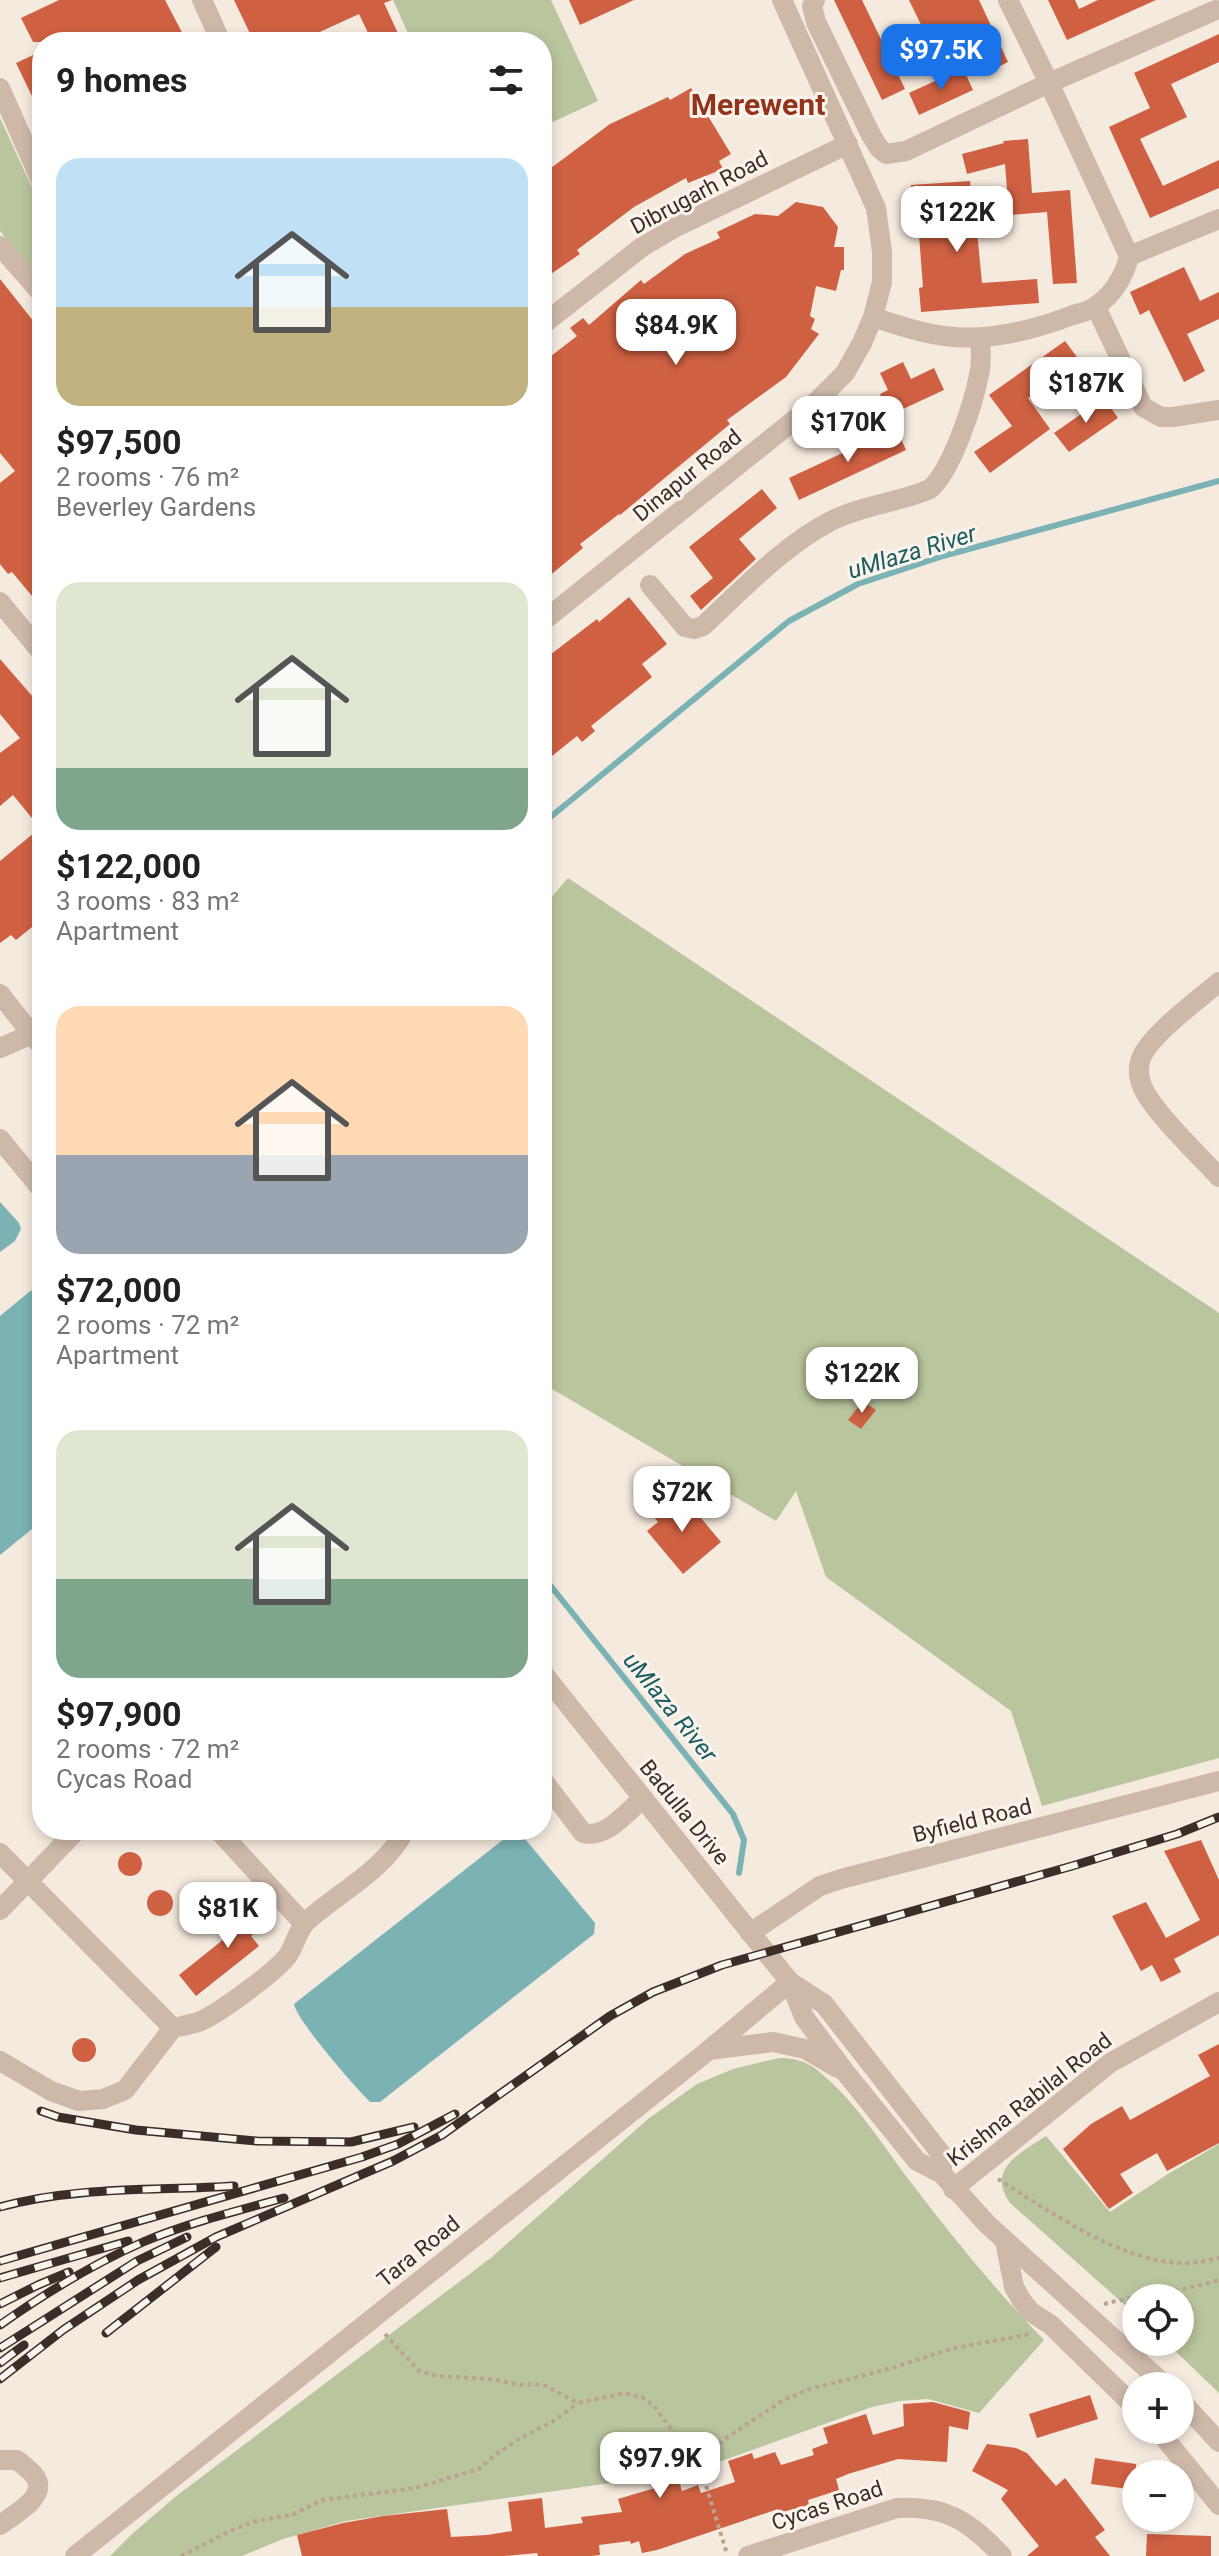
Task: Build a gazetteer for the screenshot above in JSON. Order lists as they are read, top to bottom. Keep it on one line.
{"streets":{"street":["Dibrugarh Road","Dinapur Road","Badulla Drive","Byfield Road","Krishna Rabilal Road","Tara Road","Cycas Road"]},"crossings":[["Dibrugarh Road","Dinapur Road"],["Badulla Drive","Byfield Road"],["Badulla Drive","Tara Road"]],"districts":["Merewent"],"water":["uMlaza River"],"page":{"price":["$97.5K","$122K","$84.9K","$187K","$170K","$122K","$72K","$81K","$97.9K"],"heading":"9 homes","list":[{"name":"$97,500","note":"2 rooms · 76 m² · Beverley Gardens"},{"name":"$122,000","note":"3 rooms · 83 m² · Apartment"},{"name":"$72,000","note":"2 rooms · 72 m² · Apartment"},{"name":"$97,900","note":"2 rooms · 72 m² · Cycas Road"}],"map_buttons":["+","−"]}}
